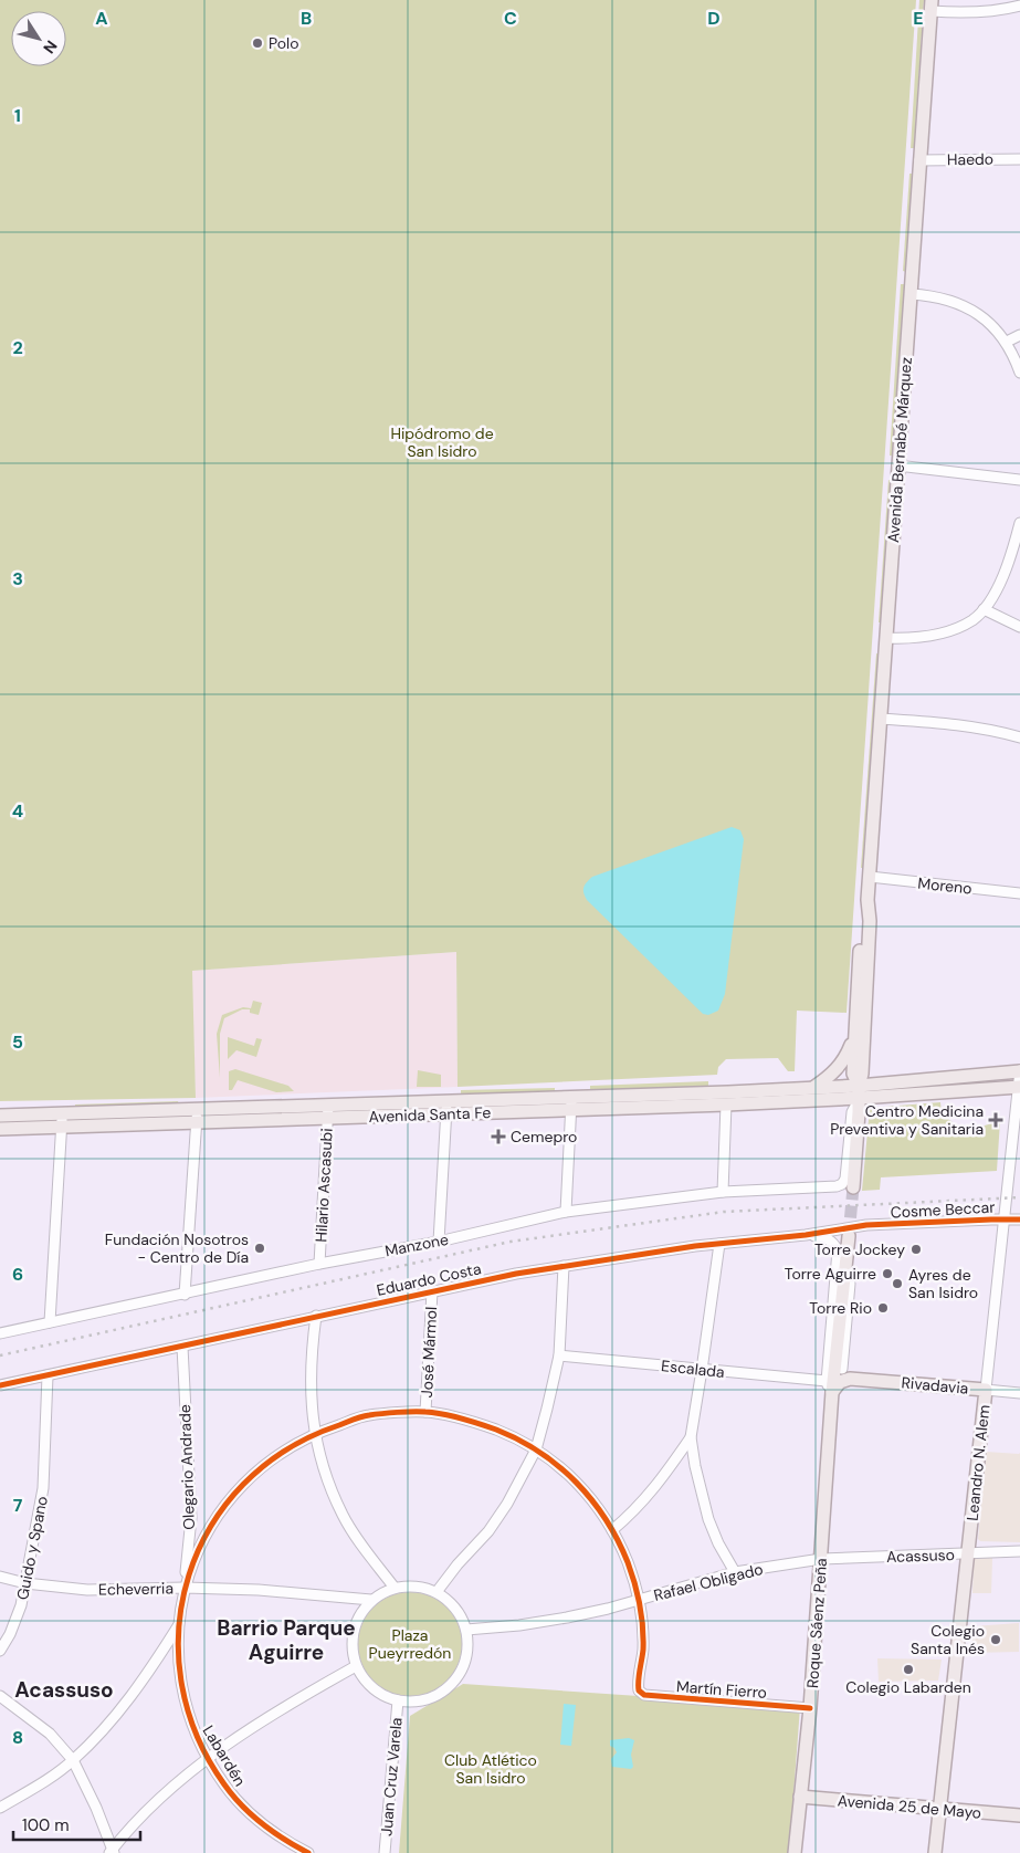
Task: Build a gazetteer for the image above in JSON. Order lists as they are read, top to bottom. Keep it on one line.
{"streets":{"main road":["Avenida Bernabé Márquez","Avenida Santa Fe","Rivadavia","Leandro N. Alem","Roque Sáenz Peña","Avenida 25 de Mayo"],"street":["Haedo","Moreno","Hilario Ascasubi","Cosme Beccar","Manzone","Eduardo Costa","José Mármol","Escalada","Olegario Andrade","Guido y Spano","Acassuso","Rafael Obligado","Echeverria","Martín Fierro","Labardén","Juan Cruz Varela"]},"crossings":[["Haedo","Avenida Bernabé Márquez"],["Avenida Bernabé Márquez","Moreno"],["Avenida Bernabé Márquez","Avenida Santa Fe"],["Avenida Bernabé Márquez","Manzone"],["Avenida Santa Fe","Hilario Ascasubi"],["Avenida Santa Fe","Manzone"],["Hilario Ascasubi","Manzone"],["Cosme Beccar","Eduardo Costa"],["Cosme Beccar","Leandro N. Alem"],["Eduardo Costa","José Mármol"],["Eduardo Costa","Olegario Andrade"],["Eduardo Costa","Guido y Spano"],["Eduardo Costa","Roque Sáenz Peña"],["José Mármol","Labardén"],["Escalada","Roque Sáenz Peña"],["Rivadavia","Leandro N. Alem"],["Leandro N. Alem","Acassuso"],["Leandro N. Alem","Avenida 25 de Mayo"],["Olegario Andrade","Echeverria"],["Olegario Andrade","Labardén"],["Guido y Spano","Echeverria"],["Acassuso","Rafael Obligado"],["Acassuso","Roque Sáenz Peña"],["Rafael Obligado","Echeverria"],["Rafael Obligado","Roque Sáenz Peña"],["Rafael Obligado","Labardén"],["Rafael Obligado","Juan Cruz Varela"],["Echeverria","Labardén"],["Echeverria","Juan Cruz Varela"],["Roque Sáenz Peña","Martín Fierro"],["Roque Sáenz Peña","Avenida 25 de Mayo"],["Martín Fierro","Labardén"]],"districts":["Barrio Parque Aguirre","Acassuso"],"parks":["Hipódromo de San Isidro","Plaza Pueyrredón","Club Atlético San Isidro"],"places":{"other":["Polo","Fundación Nosotros - Centro de Día","Torre Jockey","Torre Aguirre","Ayres de San Isidro","Torre Rio","Colegio Santa Inés","Colegio Labarden"],"health":["Centro Medicina Preventiva y Sanitaria","Cemepro"]},"scale_bar":"100 m","north":"bottom right","grid":{"columns":["A","B","C","D","E"],"rows":["1","2","3","4","5","6","7","8"]}}
